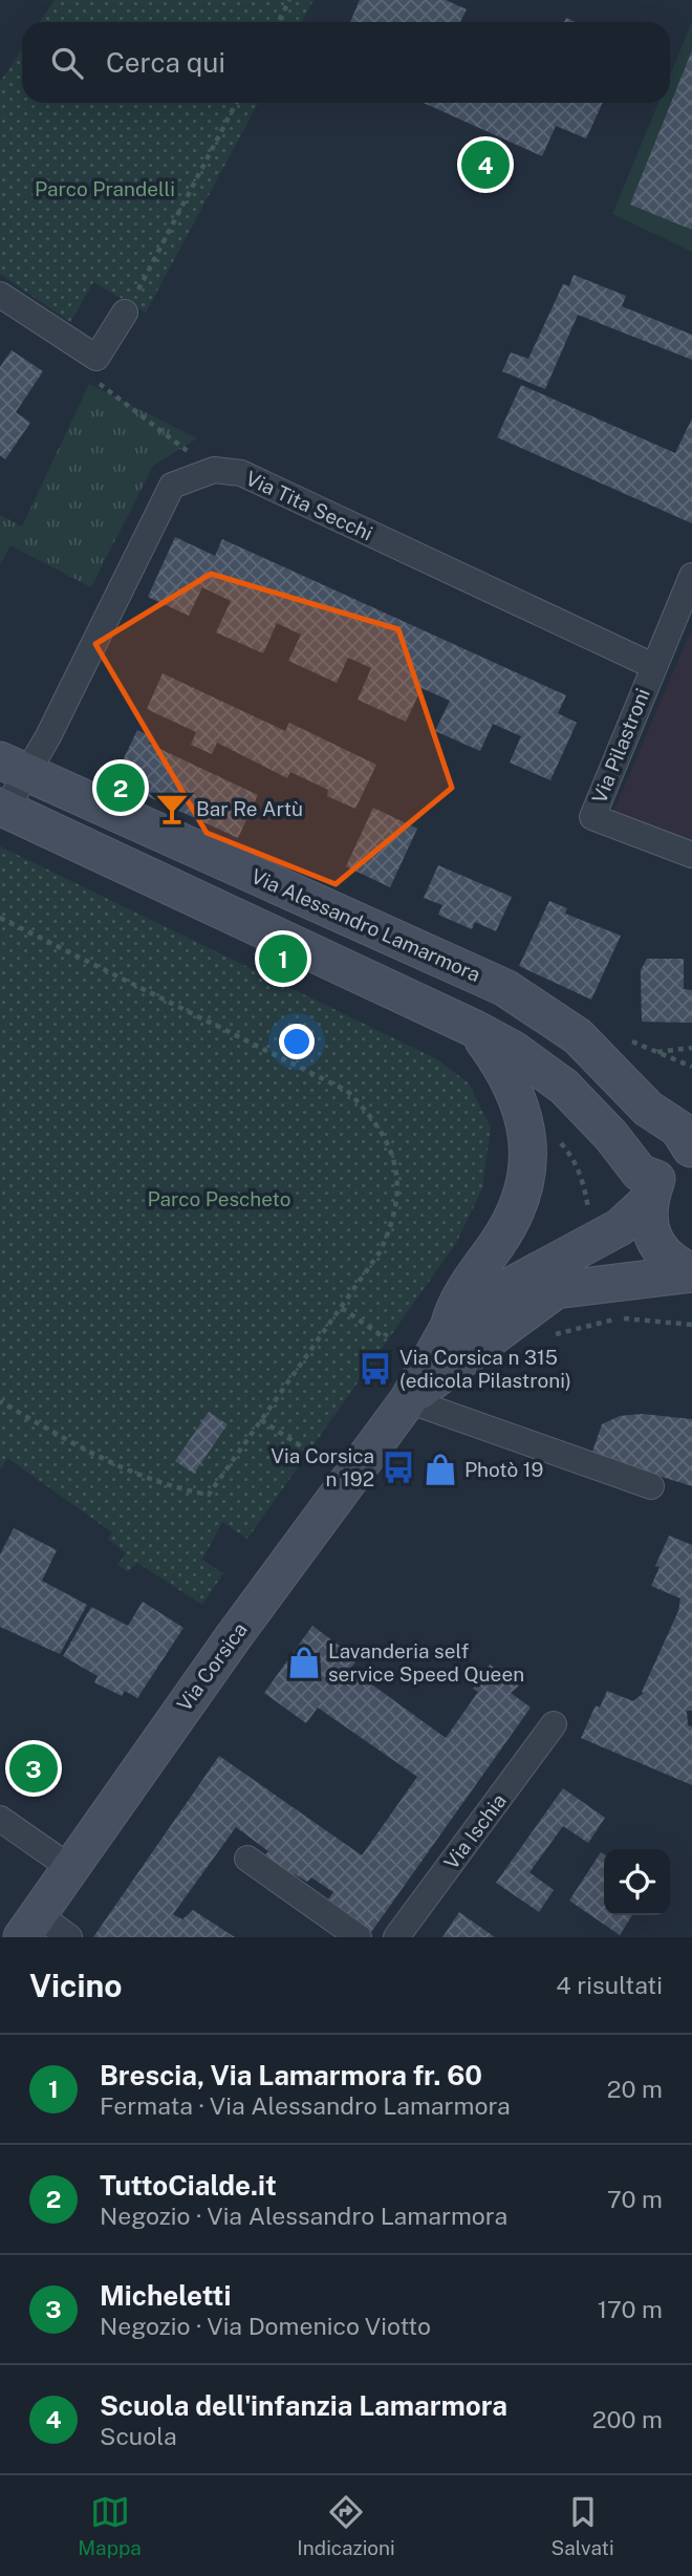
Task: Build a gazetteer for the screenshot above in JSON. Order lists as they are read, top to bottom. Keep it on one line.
{"streets":{"main road":["Via Alessandro Lamarmora","Via Corsica"],"street":["Via Tita Secchi","Via Pilastroni","Via Ischia"]},"crossings":[["Via Tita Secchi","Via Pilastroni"],["Via Alessandro Lamarmora","Via Corsica"]],"parks":["Parco Prandelli","Parco Pescheto"],"places":{"bar":["Bar Re Artù"],"bus stop":["Via Corsica n 315 (edicola Pilastroni)","Via Corsica n 192"],"shop":["Photò 19","Lavanderia self service Speed Queen"]},"page":{"search":"Cerca qui","pins":["4","2","1","3"],"heading":["Vicino","4 risultati"],"list":[{"mark":"1","name":"Brescia, Via Lamarmora fr. 60","note":"Fermata · Via Alessandro Lamarmora","value":"20 m"},{"mark":"2","name":"TuttoCialde.it","note":"Negozio · Via Alessandro Lamarmora","value":"70 m"},{"mark":"3","name":"Micheletti","note":"Negozio · Via Domenico Viotto","value":"170 m"},{"mark":"4","name":"Scuola dell'infanzia Lamarmora","note":"Scuola","value":"200 m"}],"nav":["Mappa","Indicazioni","Salvati"]}}
